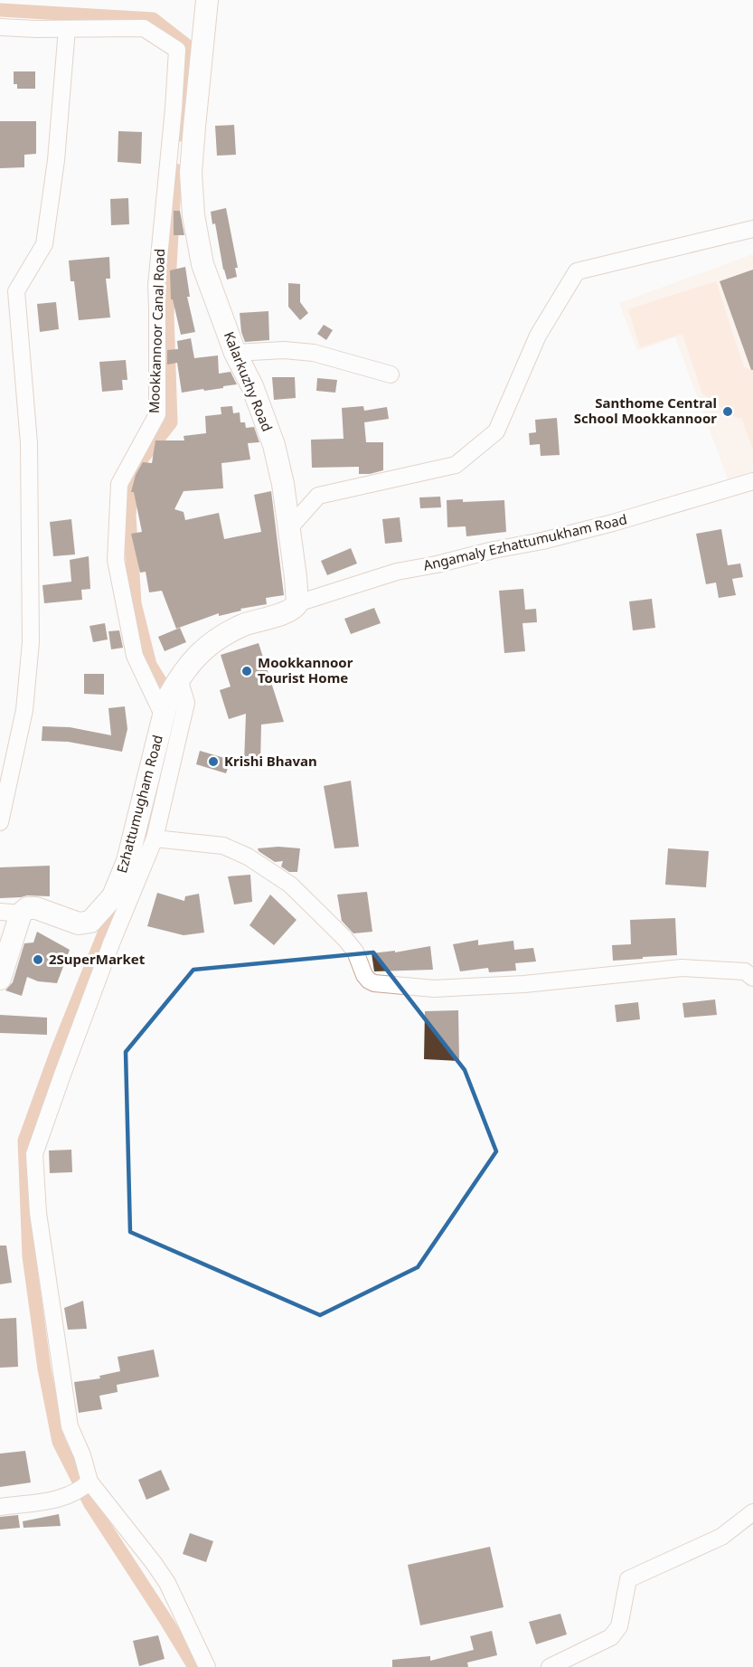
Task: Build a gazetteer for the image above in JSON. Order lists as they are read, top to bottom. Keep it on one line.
{"streets":{"main road":["Kalarkuzhy Road","Ezhattumugham Road"],"street":["Mookkannoor Canal Road","Angamaly Ezhattumukham Road"]},"crossings":[["Mookkannoor Canal Road","Ezhattumugham Road"],["Kalarkuzhy Road","Angamaly Ezhattumukham Road"]],"places":["Santhome Central School Mookkannoor","Mookkannoor Tourist Home","Krishi Bhavan","2SuperMarket"]}
